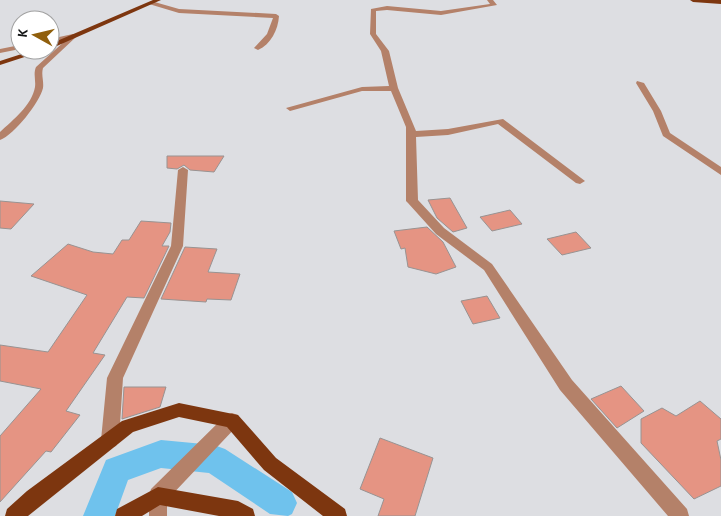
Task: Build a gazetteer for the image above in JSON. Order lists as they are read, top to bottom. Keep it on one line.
{"north":"left"}
